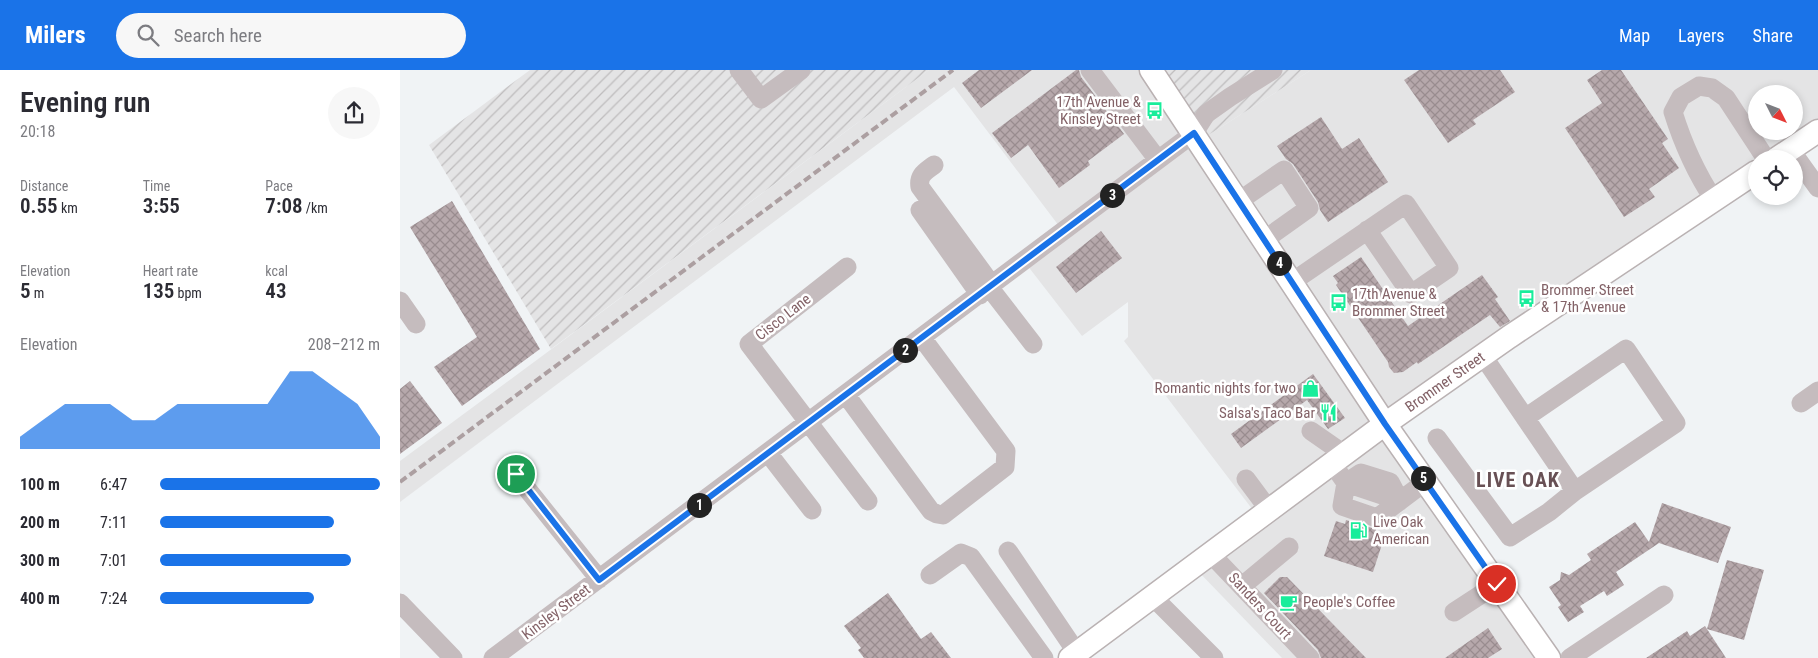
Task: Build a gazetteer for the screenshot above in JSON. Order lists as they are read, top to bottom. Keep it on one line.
{"streets":{"main road":["Brommer Street"],"street":["Cisco Lane","Sanders Court","Kinsley Street"]},"crossings":[["Cisco Lane","Kinsley Street"],["Brommer Street","Sanders Court"]],"districts":["LIVE OAK"],"places":{"bus stop":["17th Avenue & Kinsley Street","Brommer Street & 17th Avenue","17th Avenue & Brommer Street"],"shop":["Romantic nights for two"],"restaurant":["Salsa's Taco Bar"],"fuel station":["Live Oak American"],"cafe":["People's Coffee"]},"north":"bottom right","page":{"header":"Milers","search":"Search here","nav":["Map","Layers","Share"],"heading":["Evening run","20:18"],"stats":[["Distance","0.55 km"],["Time","3:55"],["Pace","7:08 /km"],["Elevation","5 m"],["Heart rate","135 bpm"],["kcal","43"]],"pins":["3","4","2","5","1"],"chart":["Elevation","208–212 m"],"list":[{"name":"100 m","note":"6:47"},{"name":"200 m","note":"7:11"},{"name":"300 m","note":"7:01"},{"name":"400 m","note":"7:24"}]}}
